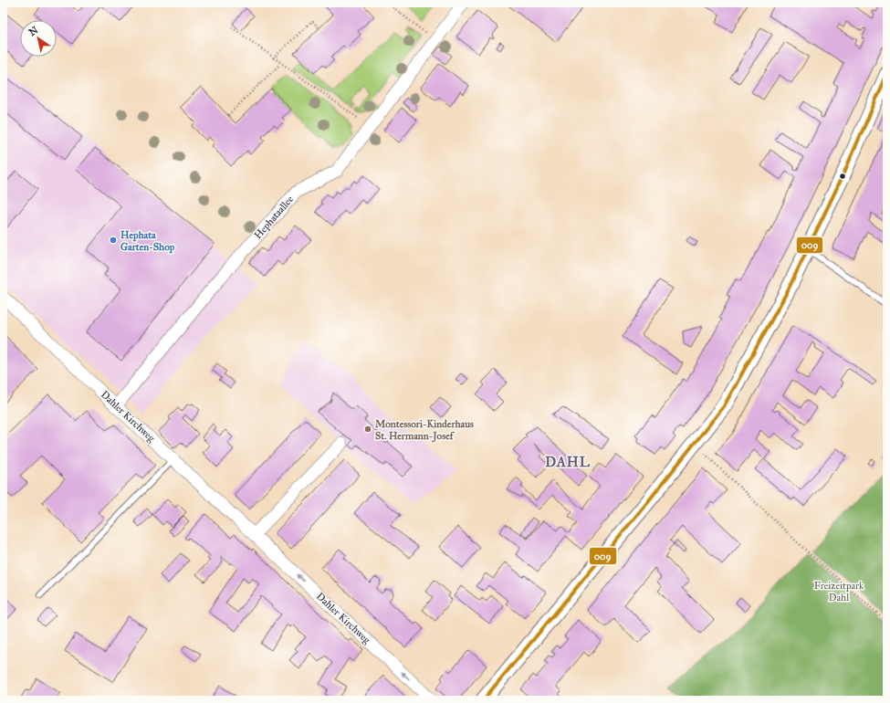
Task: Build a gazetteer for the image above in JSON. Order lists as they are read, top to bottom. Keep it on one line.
{"streets":{"street":["Hephataallee","Dahler Kirchweg"]},"crossings":[["Hephataallee","Dahler Kirchweg"]],"one_way":["Dahler Kirchweg"],"districts":["DAHL"],"parks":["Freizeitpark Dahl"],"places":["Hephata Garten-Shop","Montessori-Kinderhaus St. Hermann-Josef"],"lines":["transit line 009"],"north":"top left"}
